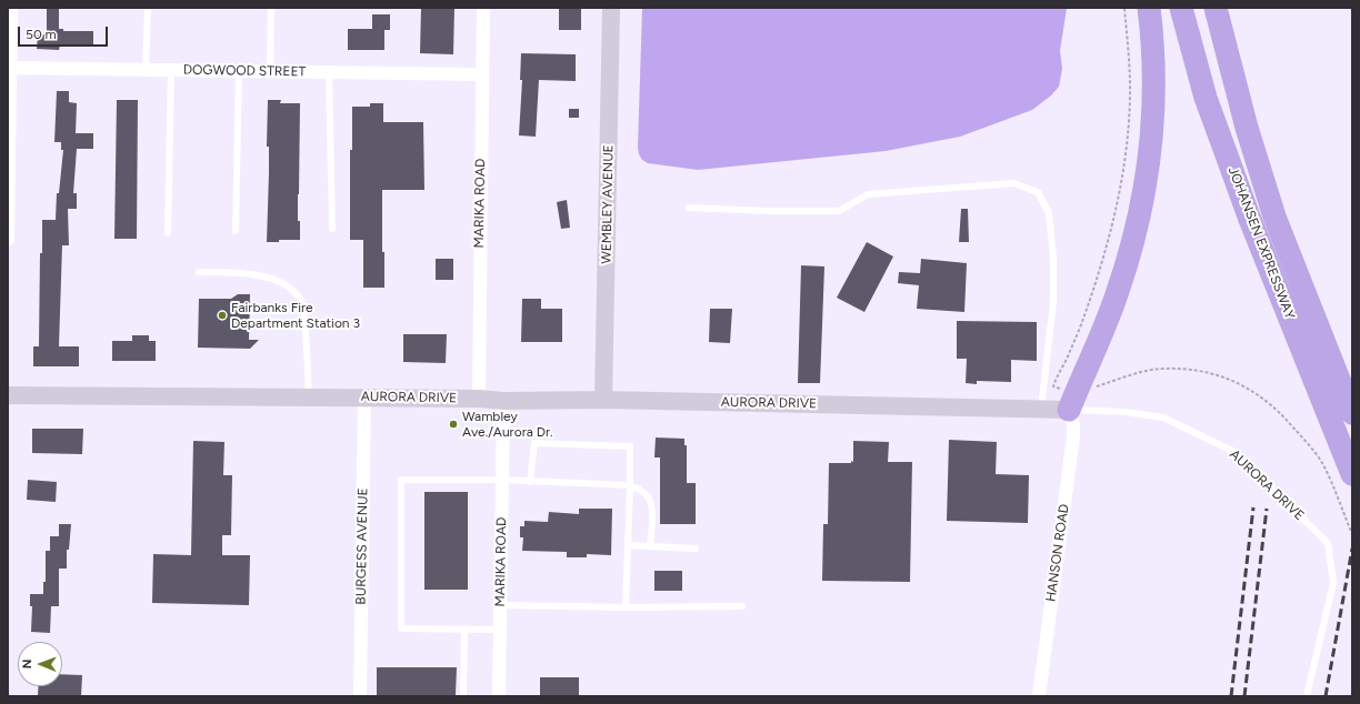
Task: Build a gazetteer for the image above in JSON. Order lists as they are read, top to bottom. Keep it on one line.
{"streets":{"highway":["JOHANSEN EXPRESSWAY"],"street":["DOGWOOD STREET","MARIKA ROAD","WEMBLEY AVENUE","AURORA DRIVE","BURGESS AVENUE","HANSON ROAD"]},"crossings":[["DOGWOOD STREET","MARIKA ROAD"],["MARIKA ROAD","AURORA DRIVE"],["WEMBLEY AVENUE","AURORA DRIVE"],["AURORA DRIVE","BURGESS AVENUE"],["AURORA DRIVE","HANSON ROAD"]],"places":["Fairbanks Fire Department Station 3","Wambley Ave./Aurora Dr."],"scale_bar":"50 m","north":"left"}
